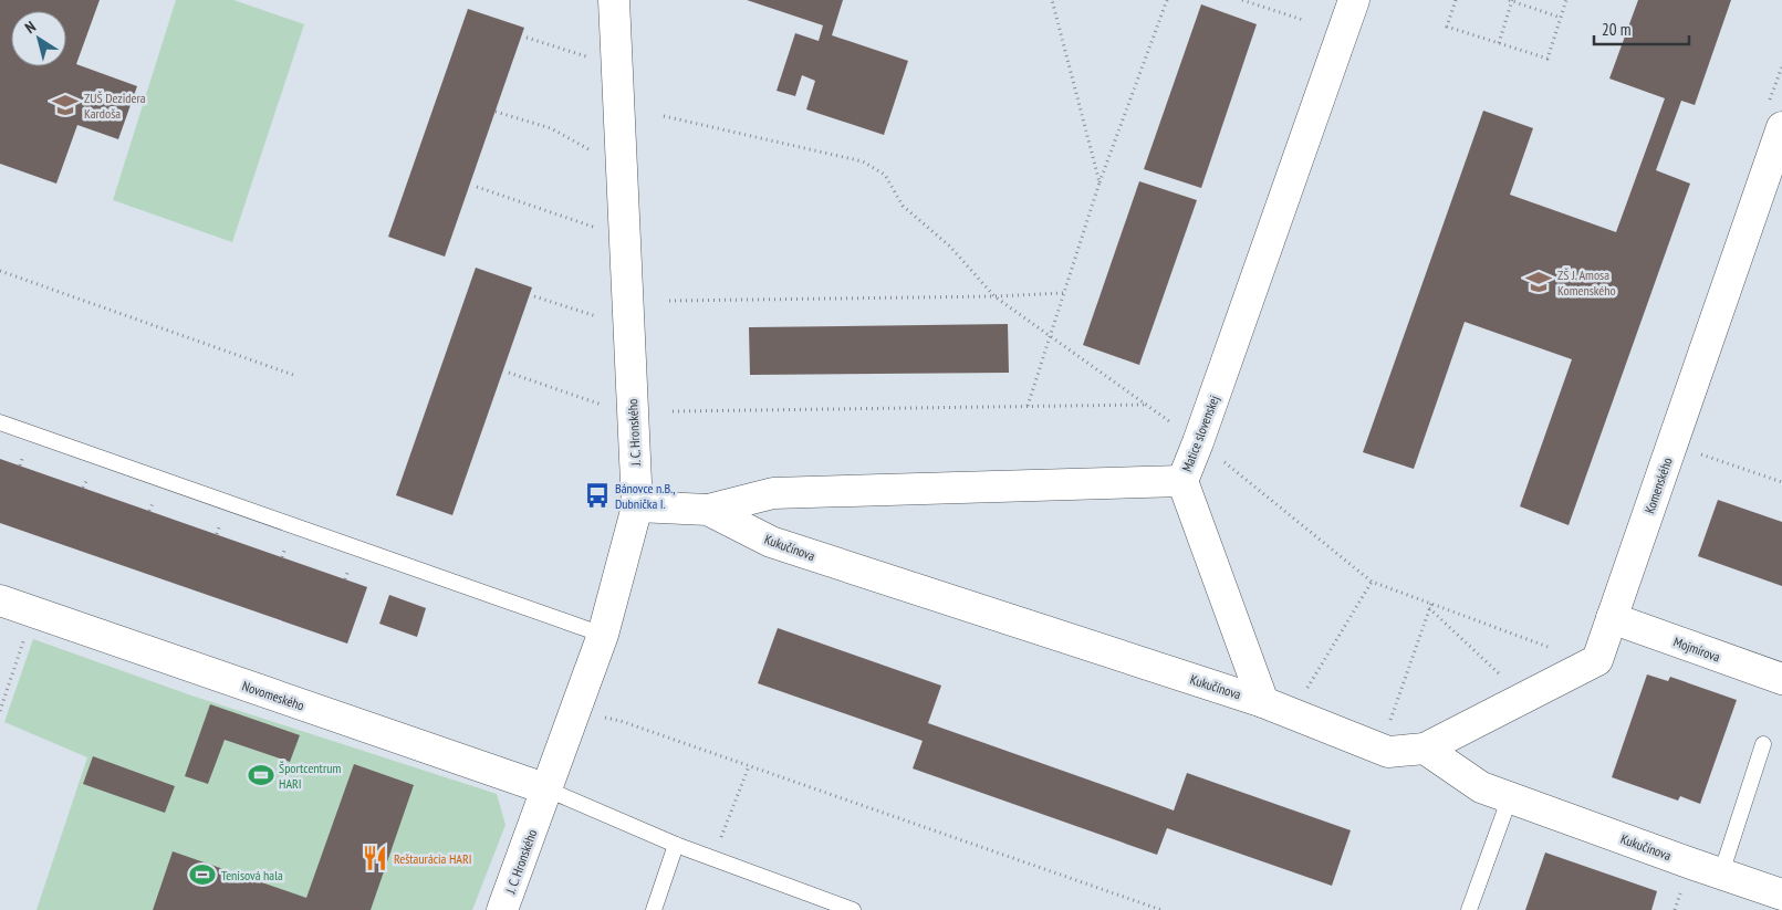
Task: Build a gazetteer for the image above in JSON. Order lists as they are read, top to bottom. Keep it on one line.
{"streets":{"street":["J. C. Hronského","Matice slovenskej","Komenského","Kukučínova","Mojmírova","Novomeského"]},"crossings":[["J. C. Hronského","Kukučínova"],["J. C. Hronského","Novomeského"],["Matice slovenskej","Kukučínova"],["Komenského","Kukučínova"],["Komenského","Mojmírova"]],"places":{"school or university":["ZUŠ Dezidera Kardoša","ZŠ J. Amosa Komenského"],"bus stop":["Bánovce n.B., Dubnička I."],"sports":["Športcentrum HARI","Tenisová hala"],"restaurant":["Reštaurácia HARI"]},"scale_bar":"20 m","north":"top left"}
